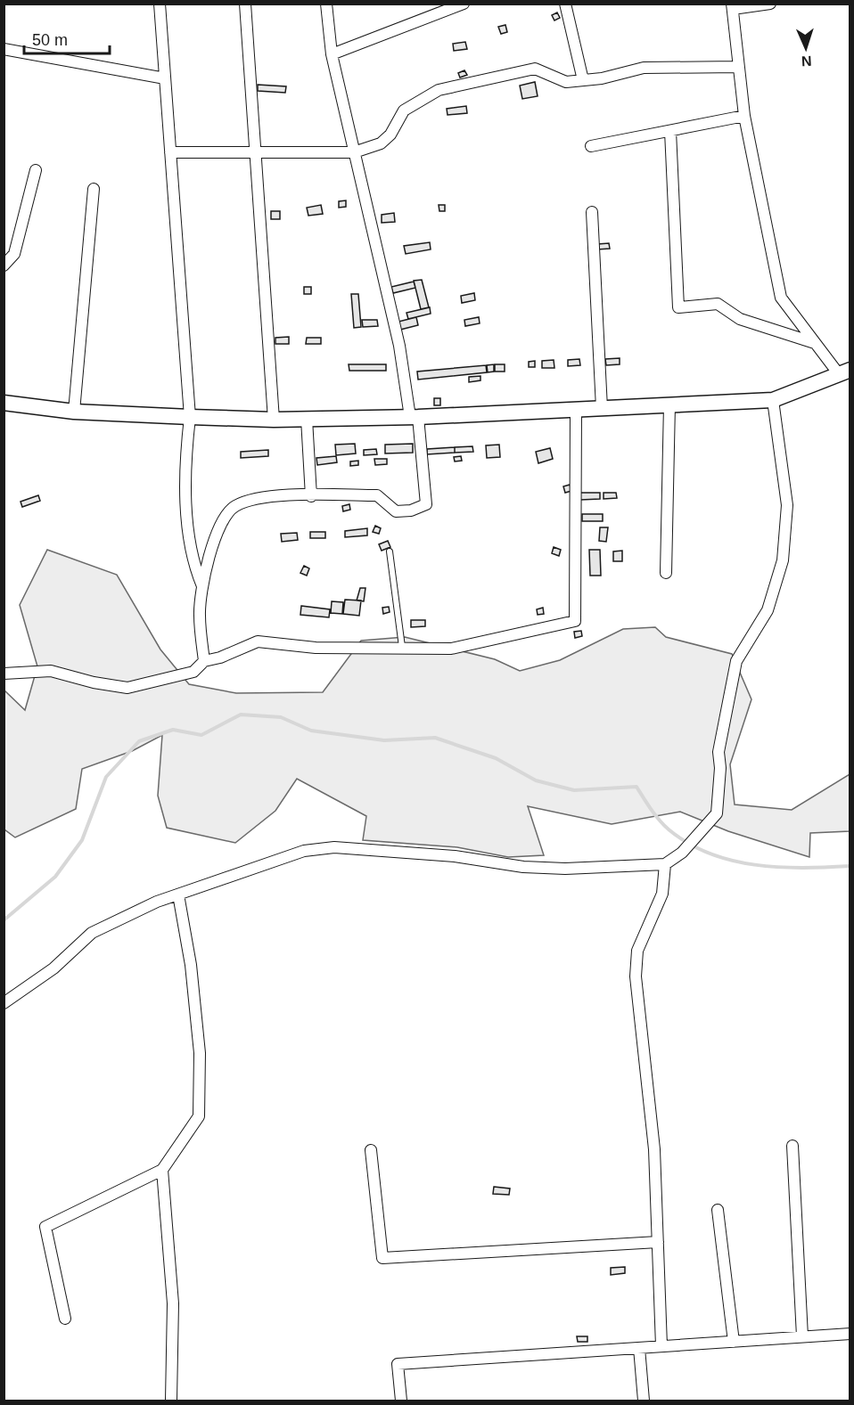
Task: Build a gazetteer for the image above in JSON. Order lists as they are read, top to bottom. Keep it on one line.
{"scale_bar":"50 m","north":"bottom"}
